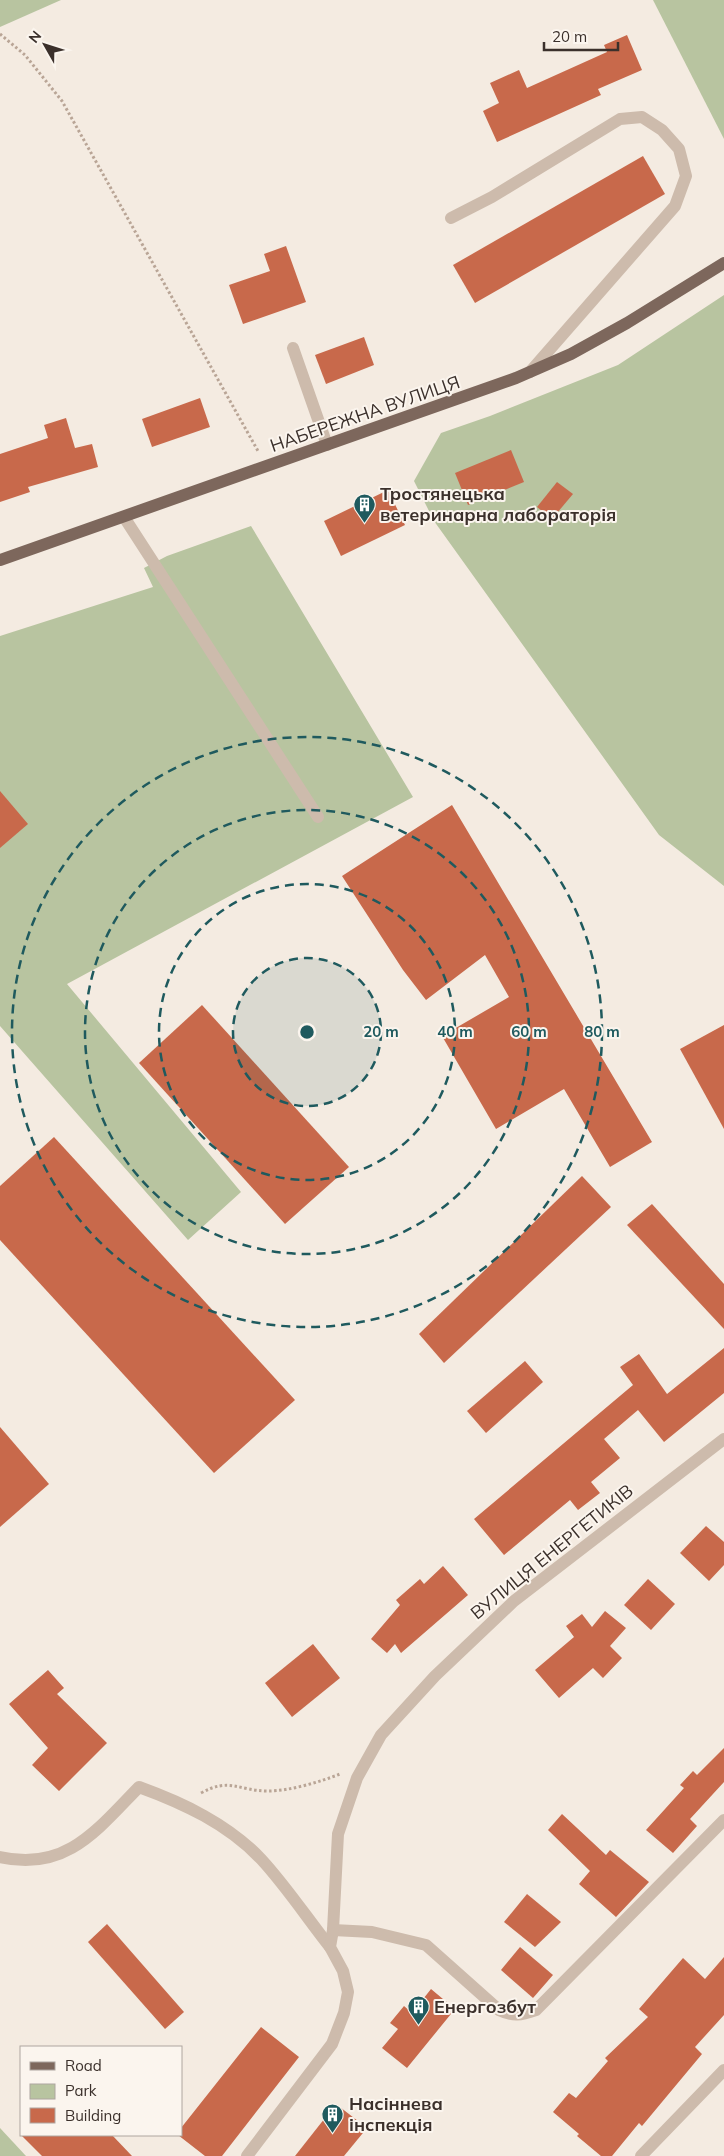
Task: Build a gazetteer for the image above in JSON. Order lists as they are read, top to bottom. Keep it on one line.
{"streets":{"main road":["НАБЕРЕЖНА ВУЛИЦЯ"],"street":["ВУЛИЦЯ ЕНЕРГЕТИКІВ"]},"places":{"building":["Тростянецька ветеринарна лабораторія","Енергозбут","Насіннева інспекція"]},"legend":["Road","Park","Building"],"scale_bar":"20 m","north":"top left","rings":["20 m","40 m","60 m","80 m"]}
